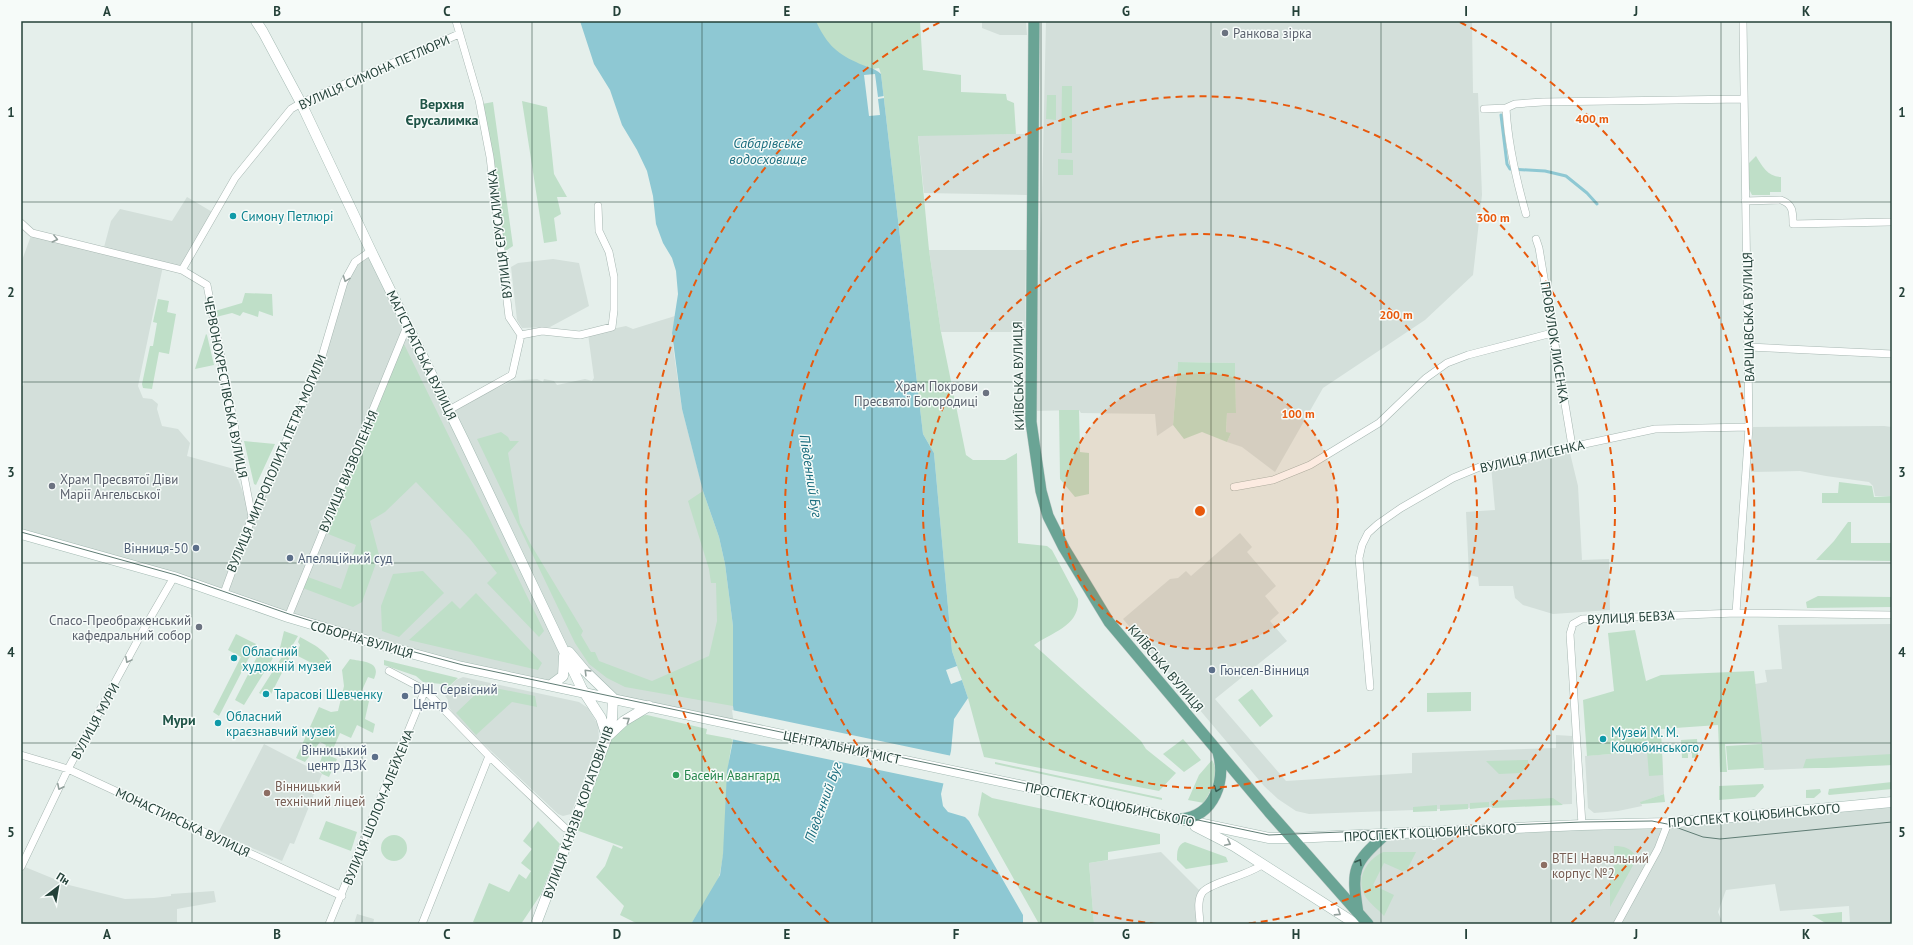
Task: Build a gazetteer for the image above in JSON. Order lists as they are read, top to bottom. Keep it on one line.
{"streets":{"main road":["КИЇВСЬКА ВУЛИЦЯ"],"street":["ВУЛИЦЯ СИМОНА ПЕТЛЮРИ","ВУЛИЦЯ ЄРУСАЛИМКА","ВАРШАВСЬКА ВУЛИЦЯ","ПРОВУЛОК ЛИСЕНКА","МАГІСТРАТСЬКА ВУЛИЦЯ","ЧЕРВОНОХРЕСТІВСЬКА ВУЛИЦЯ","ВУЛИЦЯ ЛИСЕНКА","ВУЛИЦЯ МИТРОПОЛИТА ПЕТРА МОГИЛИ","ВУЛИЦЯ ВИЗВОЛЕННЯ","ВУЛИЦЯ БЕВЗА","СОБОРНА ВУЛИЦЯ","ВУЛИЦЯ МУРИ","ЦЕНТРАЛЬНИЙ МІСТ","ПРОСПЕКТ КОЦЮБИНСЬКОГО","ВУЛИЦЯ ШОЛОМ-АЛЕЙХЕМА","ВУЛИЦЯ КНЯЗІВ КОРІАТОВИЧІВ","МОНАСТИРСЬКА ВУЛИЦЯ"]},"crossings":[["ВУЛИЦЯ СИМОНА ПЕТЛЮРИ","ВУЛИЦЯ ЄРУСАЛИМКА"],["ВУЛИЦЯ СИМОНА ПЕТЛЮРИ","МАГІСТРАТСЬКА ВУЛИЦЯ"],["ВУЛИЦЯ СИМОНА ПЕТЛЮРИ","ЧЕРВОНОХРЕСТІВСЬКА ВУЛИЦЯ"],["ВАРШАВСЬКА ВУЛИЦЯ","ВУЛИЦЯ ЛИСЕНКА"],["ВАРШАВСЬКА ВУЛИЦЯ","ВУЛИЦЯ БЕВЗА"],["ПРОВУЛОК ЛИСЕНКА","ВУЛИЦЯ ЛИСЕНКА"],["МАГІСТРАТСЬКА ВУЛИЦЯ","ВУЛИЦЯ МИТРОПОЛИТА ПЕТРА МОГИЛИ"],["МАГІСТРАТСЬКА ВУЛИЦЯ","ВУЛИЦЯ ВИЗВОЛЕННЯ"],["МАГІСТРАТСЬКА ВУЛИЦЯ","СОБОРНА ВУЛИЦЯ"],["МАГІСТРАТСЬКА ВУЛИЦЯ","ВУЛИЦЯ КНЯЗІВ КОРІАТОВИЧІВ"],["КИЇВСЬКА ВУЛИЦЯ","ПРОСПЕКТ КОЦЮБИНСЬКОГО"],["ЧЕРВОНОХРЕСТІВСЬКА ВУЛИЦЯ","ВУЛИЦЯ МИТРОПОЛИТА ПЕТРА МОГИЛИ"],["ВУЛИЦЯ МИТРОПОЛИТА ПЕТРА МОГИЛИ","СОБОРНА ВУЛИЦЯ"],["ВУЛИЦЯ ВИЗВОЛЕННЯ","СОБОРНА ВУЛИЦЯ"],["ВУЛИЦЯ БЕВЗА","ПРОСПЕКТ КОЦЮБИНСЬКОГО"],["СОБОРНА ВУЛИЦЯ","ВУЛИЦЯ МУРИ"],["СОБОРНА ВУЛИЦЯ","ЦЕНТРАЛЬНИЙ МІСТ"],["СОБОРНА ВУЛИЦЯ","ВУЛИЦЯ ШОЛОМ-АЛЕЙХЕМА"],["СОБОРНА ВУЛИЦЯ","ВУЛИЦЯ КНЯЗІВ КОРІАТОВИЧІВ"],["ВУЛИЦЯ МУРИ","МОНАСТИРСЬКА ВУЛИЦЯ"],["ЦЕНТРАЛЬНИЙ МІСТ","ПРОСПЕКТ КОЦЮБИНСЬКОГО"],["ВУЛИЦЯ ШОЛОМ-АЛЕЙХЕМА","МОНАСТИРСЬКА ВУЛИЦЯ"]],"one_way":["ЧЕРВОНОХРЕСТІВСЬКА ВУЛИЦЯ","ВУЛИЦЯ МИТРОПОЛИТА ПЕТРА МОГИЛИ","ВУЛИЦЯ МУРИ"],"districts":["Верхня Єрусалимка","Мури"],"water":["Сабарівське водосховище","Південний Буг"],"places":["Ранкова зірка","Симону Петлюрі","Храм Покрови Пресвятої Богородиці","Храм Пресвятої Діви Марії Ангельської","Вінниця-50","Апеляційний суд","Спасо-Преображенський кафедральний собор","Обласний художній музей","Гюнсел-Вінниця","Тарасові Шевченку","DHL Сервісний Центр","Обласний краєзнавчий музей","Музей М. М. Коцюбинського","Вінницький центр ДЗК","Басейн Авангард","Вінницький технічний ліцей","ВТЕІ Навчальний корпус №2"],"north":"top right","grid":{"columns":["A","B","C","D","E","F","G","H","I","J","K"],"rows":["1","2","3","4","5"]},"rings":["400 m","300 m","200 m","100 m"]}
